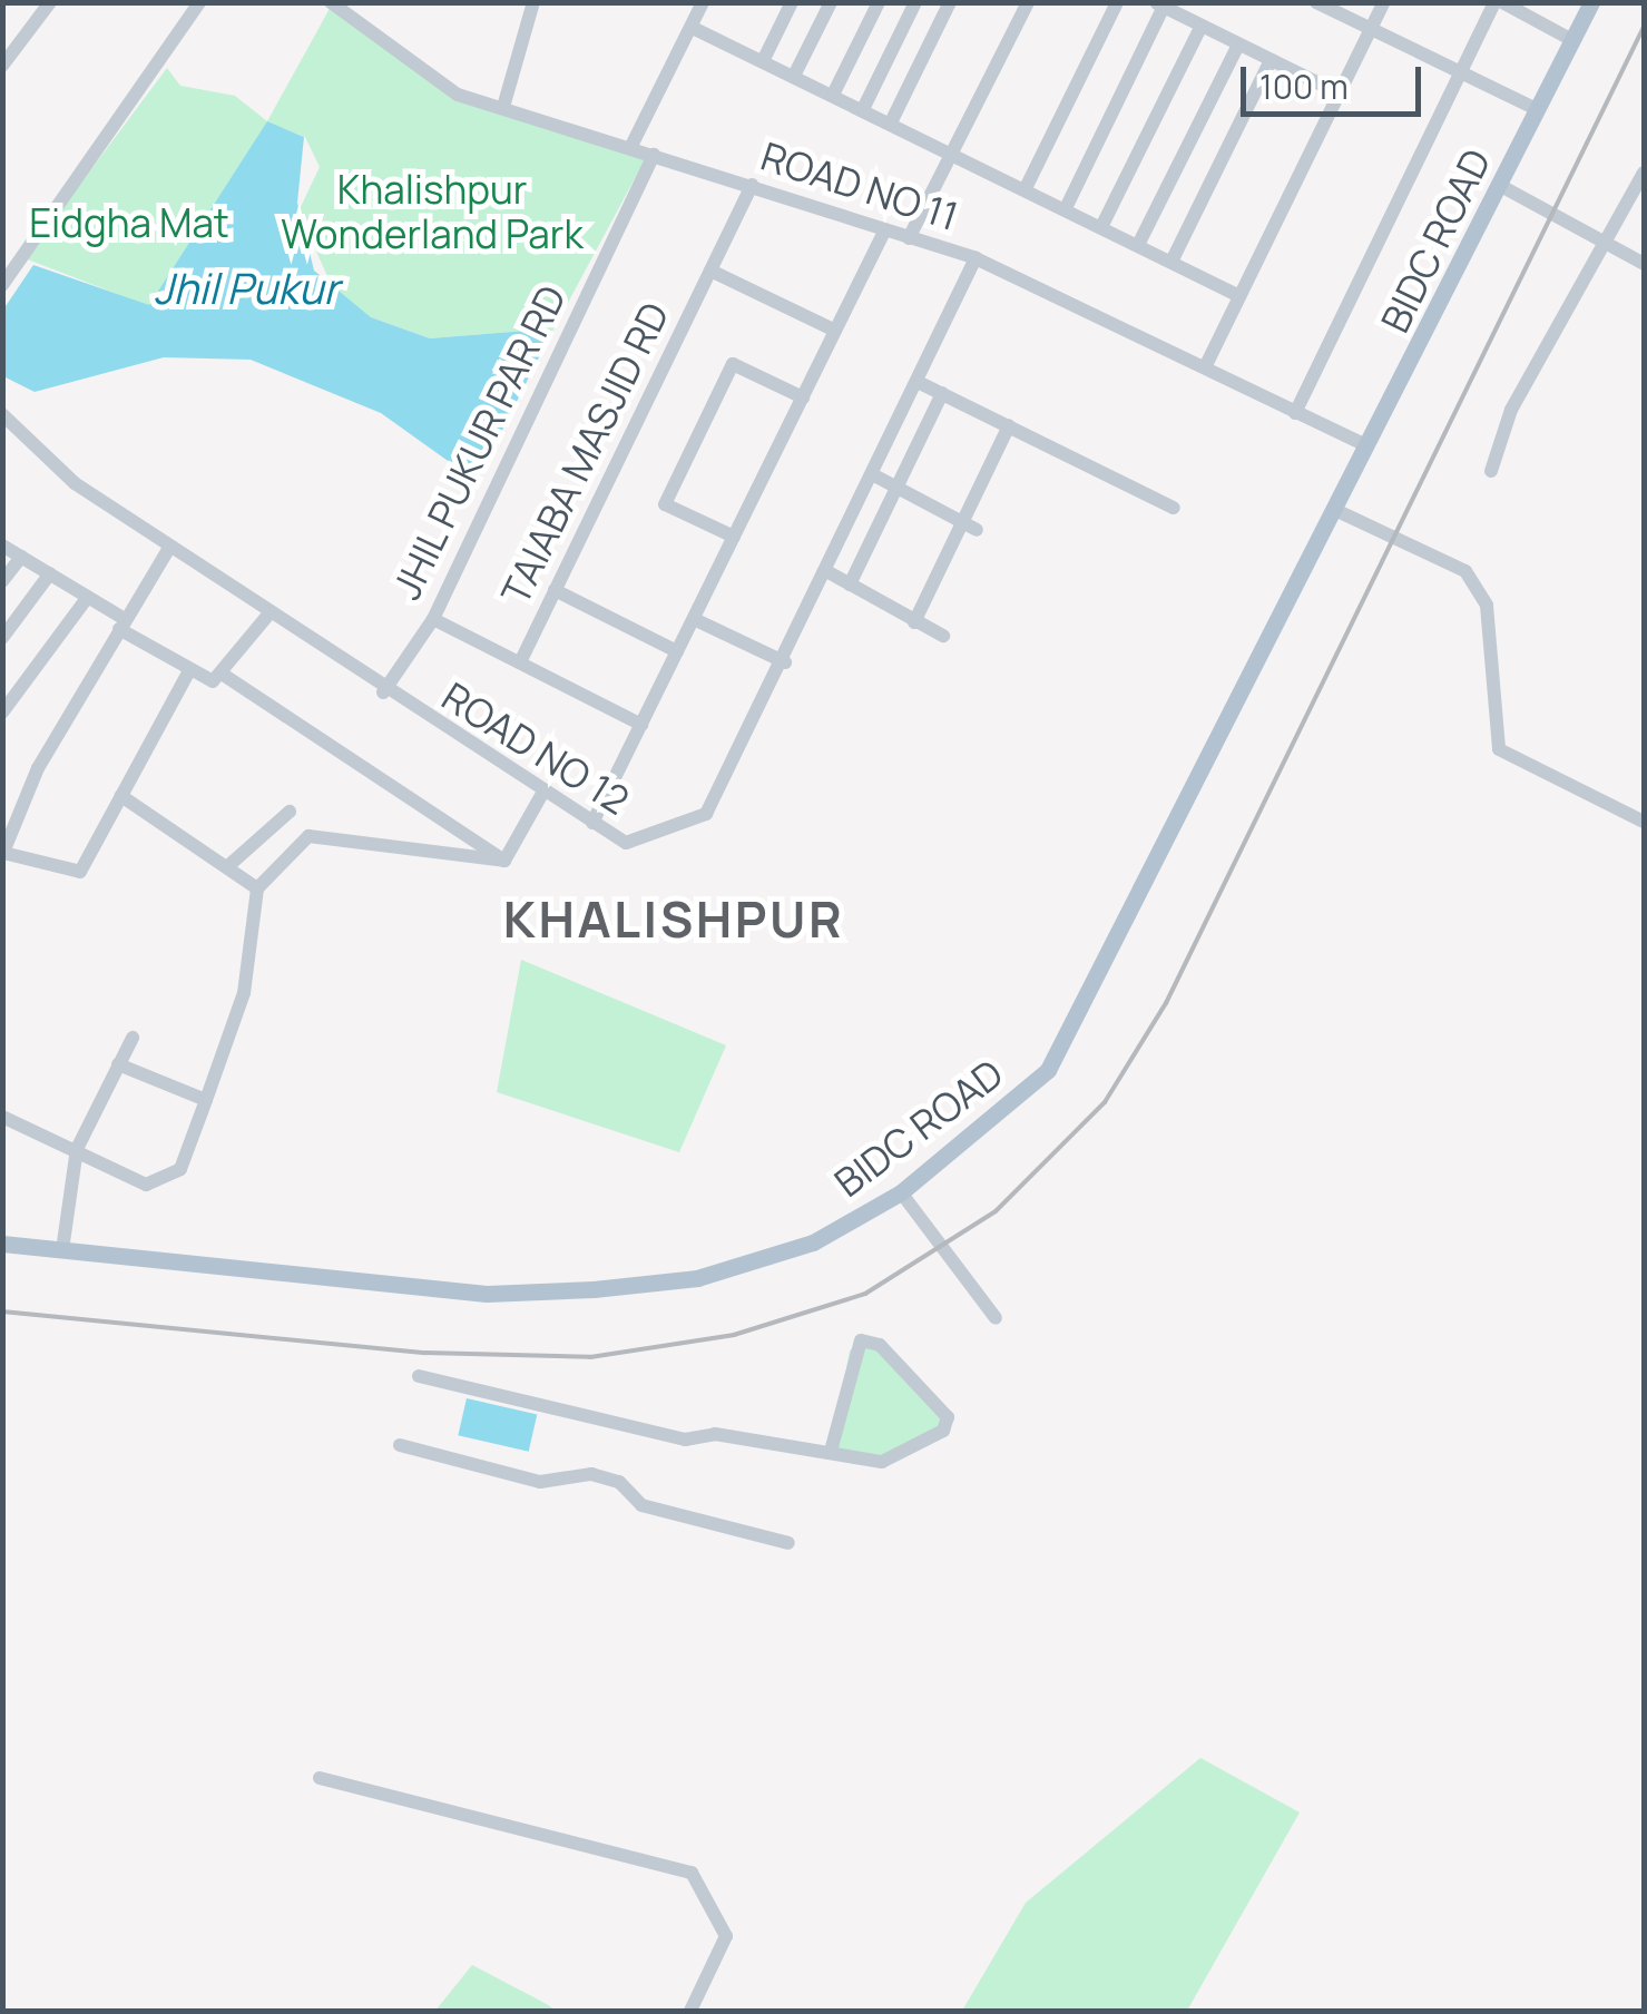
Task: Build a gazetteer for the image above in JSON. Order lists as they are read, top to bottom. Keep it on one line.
{"streets":{"main road":["BIDC ROAD"],"street":["ROAD NO 11","JHIL PUKUR PAR RD","TAIABA MASJID RD","ROAD NO 12"]},"crossings":[["ROAD NO 11","BIDC ROAD"],["ROAD NO 11","JHIL PUKUR PAR RD"],["ROAD NO 11","TAIABA MASJID RD"],["ROAD NO 11","ROAD NO 12"],["JHIL PUKUR PAR RD","TAIABA MASJID RD"],["JHIL PUKUR PAR RD","ROAD NO 12"]],"districts":["KHALISHPUR"],"water":["Jhil Pukur"],"parks":["Khalishpur Wonderland Park","Eidgha Mat"],"scale_bar":"100 m"}
